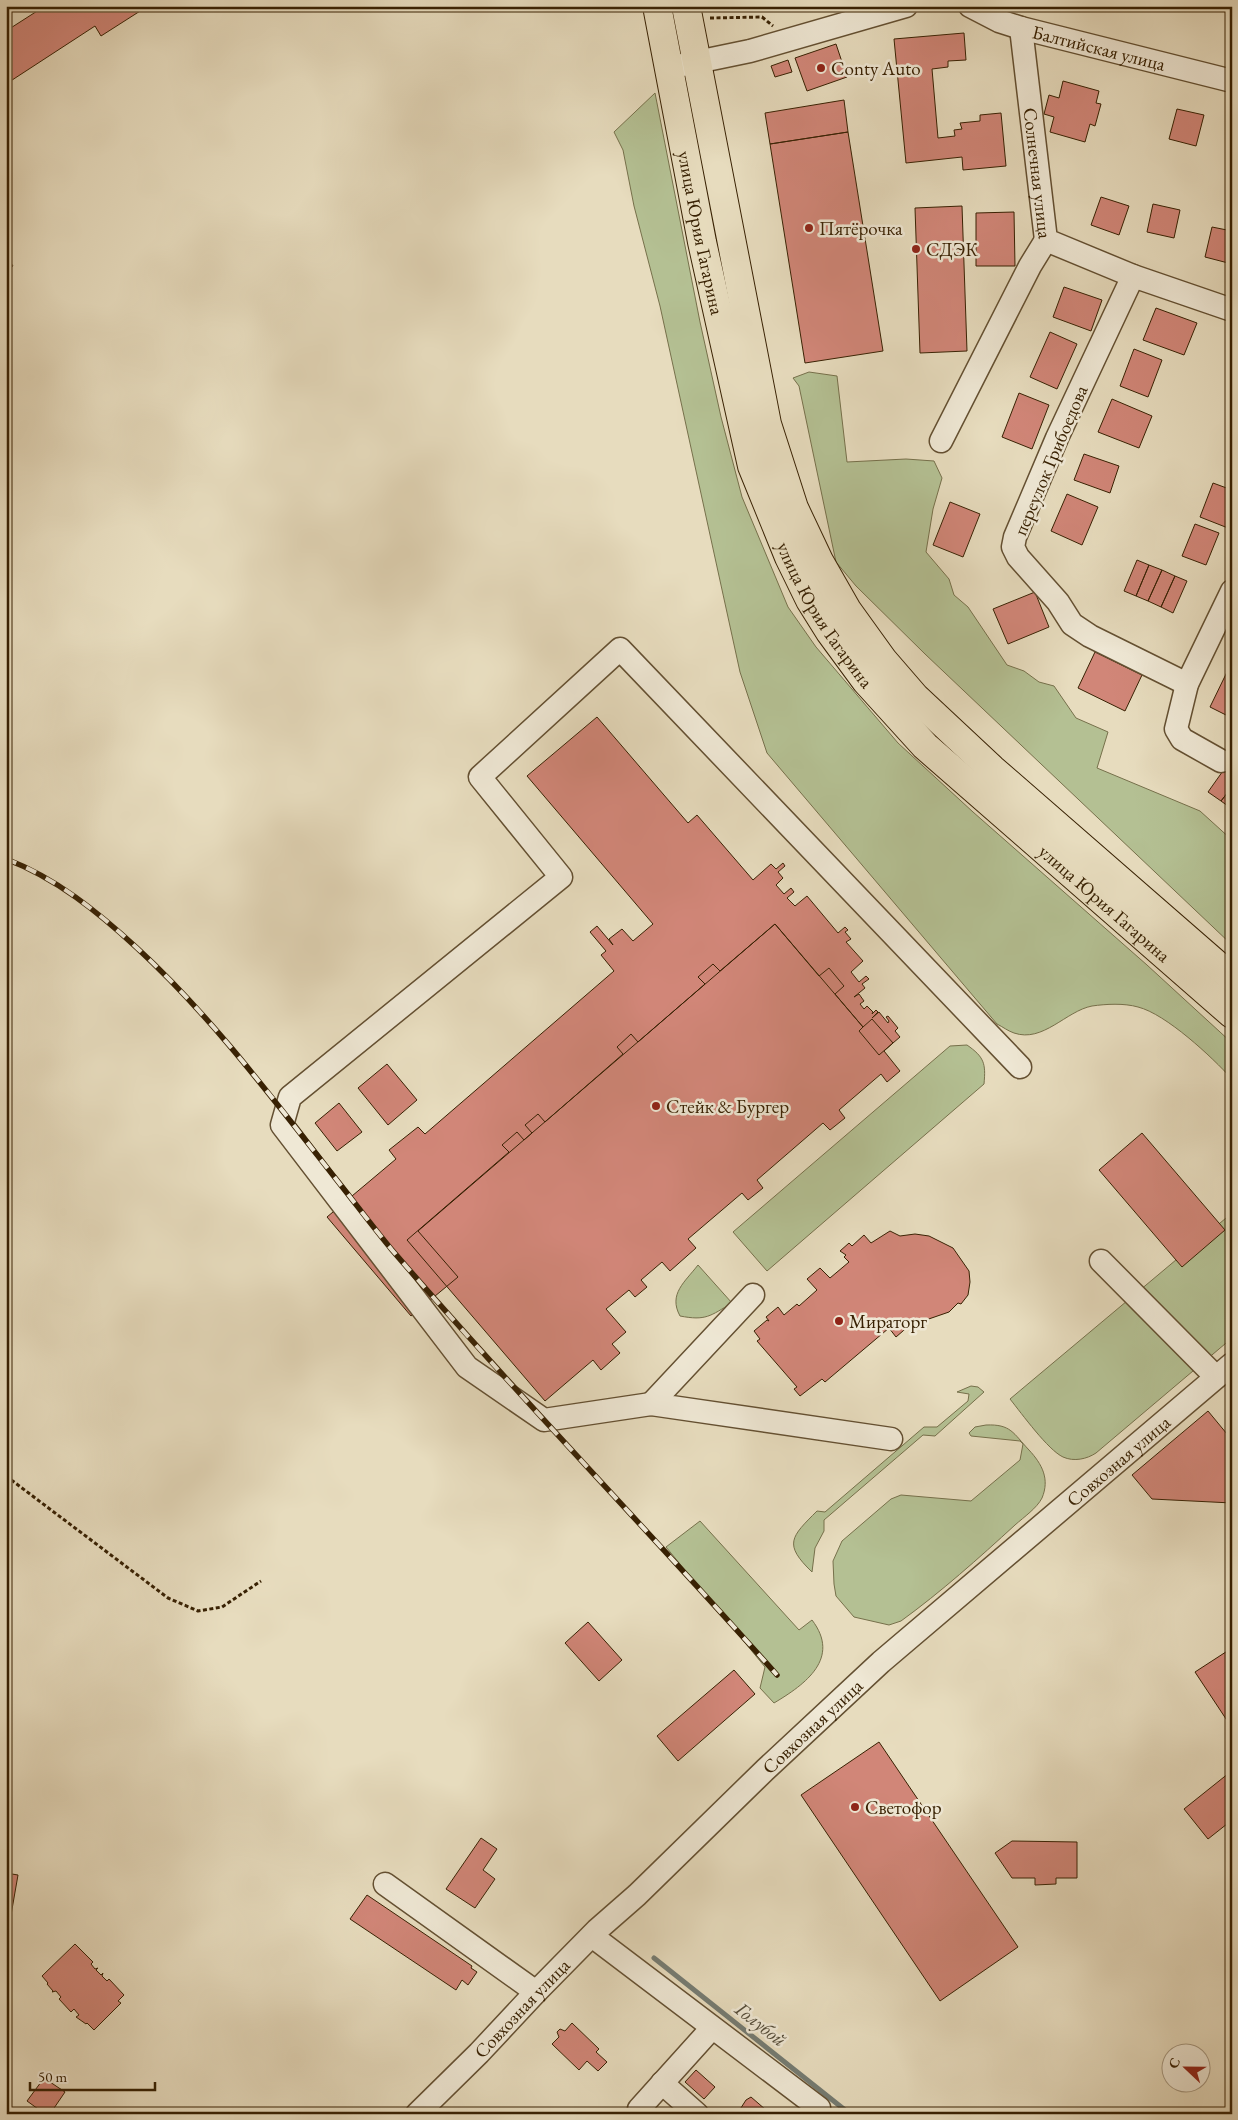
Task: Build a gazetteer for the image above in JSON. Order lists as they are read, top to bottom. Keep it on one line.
{"streets":{"main road":["улица Юрия Гагарина"],"street":["Балтийская улица","Солнечная улица","переулок Грибоедова","Совхозная улица"]},"crossings":[["Балтийская улица","Солнечная улица"],["Солнечная улица","переулок Грибоедова"]],"water":["Голубой"],"places":["Conty Auto","Пятёрочка","СДЭК","Стейк & Бургер","Мираторг","Светофор"],"scale_bar":"50 m","north":"left"}
